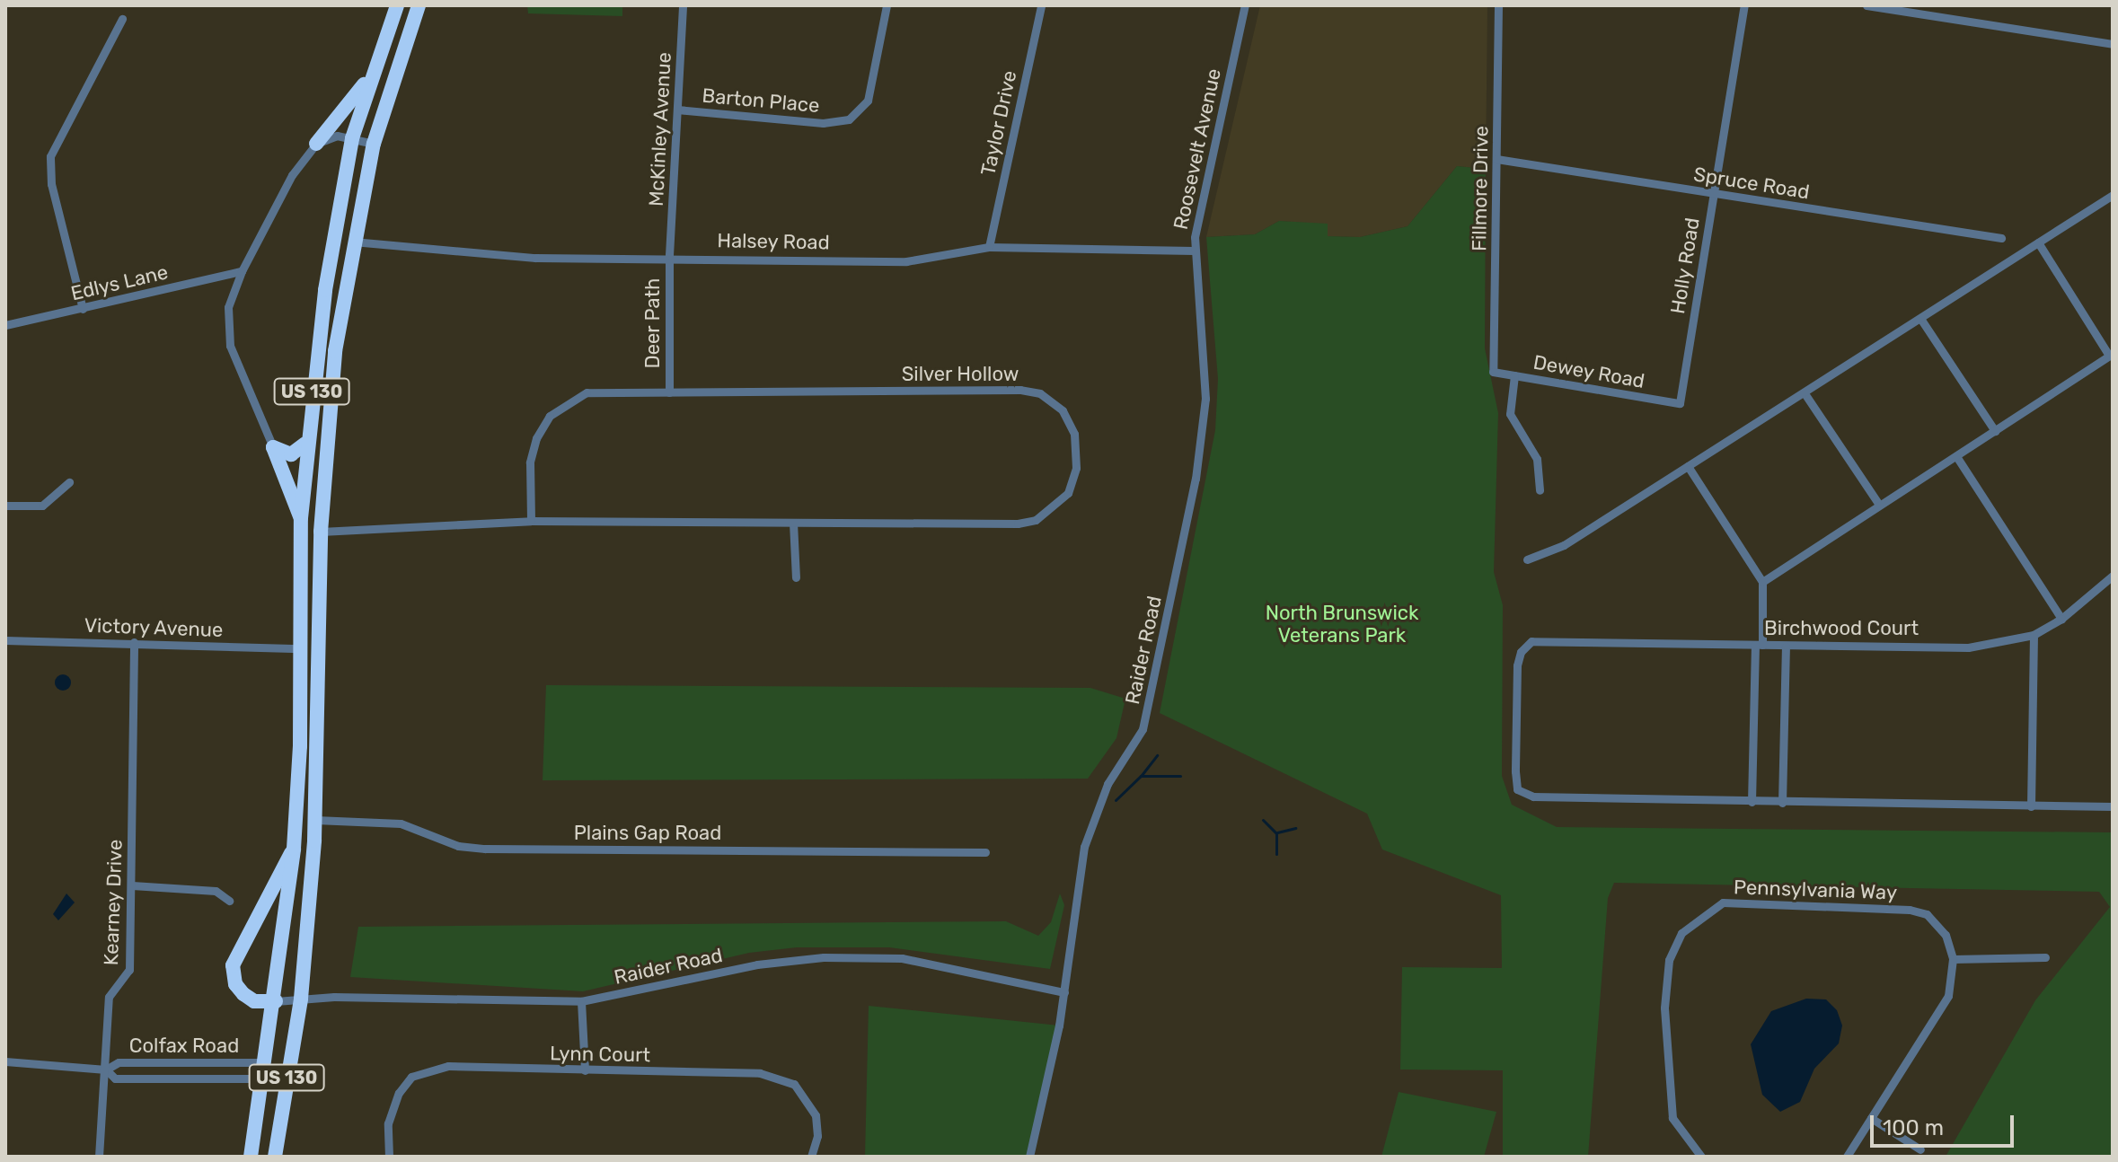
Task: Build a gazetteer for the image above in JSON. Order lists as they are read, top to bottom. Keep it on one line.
{"streets":{"highway":["US 130"],"street":["Barton Place","Taylor Drive","McKinley Avenue","Roosevelt Avenue","Spruce Road","Fillmore Drive","Halsey Road","Holly Road","Edlys Lane","Deer Path","Dewey Road","Silver Hollow","Victory Avenue","Birchwood Court","Raider Road","Plains Gap Road","Pennsylvania Way","Kearney Drive","Colfax Road","Lynn Court"]},"crossings":[["Barton Place","McKinley Avenue"],["Taylor Drive","Halsey Road"],["McKinley Avenue","Halsey Road"],["McKinley Avenue","Deer Path"],["Roosevelt Avenue","Halsey Road"],["Roosevelt Avenue","Raider Road"],["Spruce Road","Fillmore Drive"],["Spruce Road","Holly Road"],["Fillmore Drive","Dewey Road"],["Halsey Road","Deer Path"],["Halsey Road","US 130"],["Holly Road","Dewey Road"],["Deer Path","Silver Hollow"],["Silver Hollow","US 130"],["US 130","Victory Avenue"],["US 130","Raider Road"],["US 130","Plains Gap Road"],["US 130","Colfax Road"],["Victory Avenue","Kearney Drive"],["Kearney Drive","Colfax Road"]],"parks":["North Brunswick Veterans Park"],"scale_bar":"100 m"}
